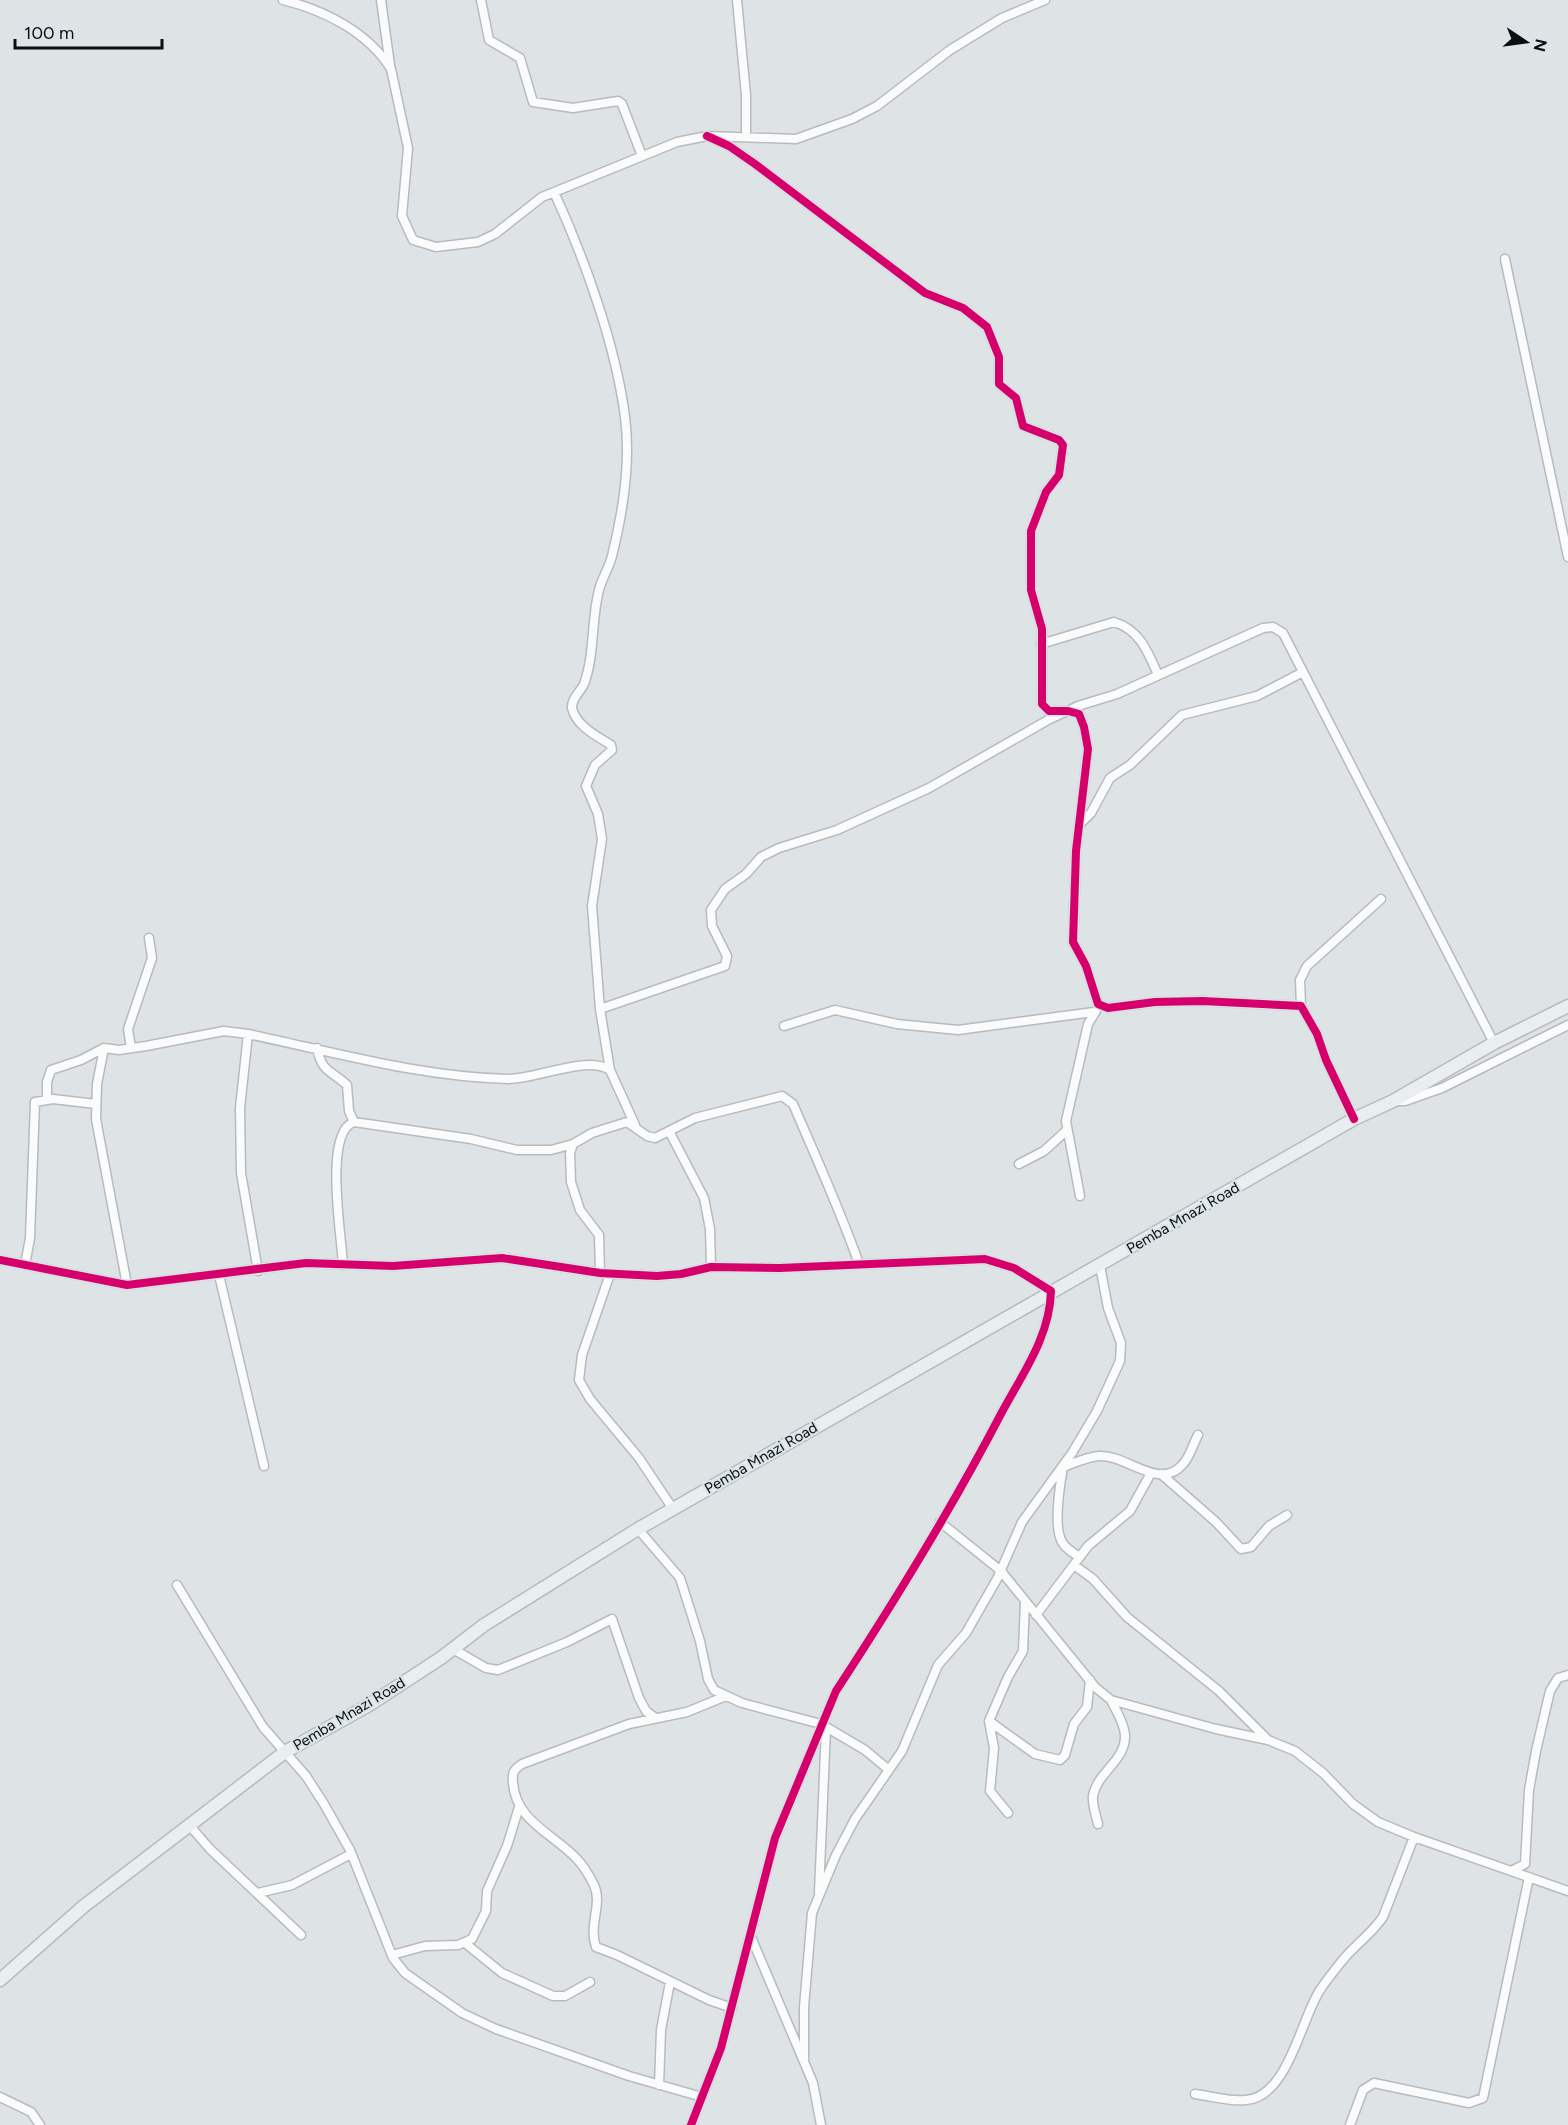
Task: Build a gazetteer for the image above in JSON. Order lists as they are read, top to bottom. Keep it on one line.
{"streets":{"main road":["Pemba Mnazi Road"]},"scale_bar":"100 m","north":"right"}
